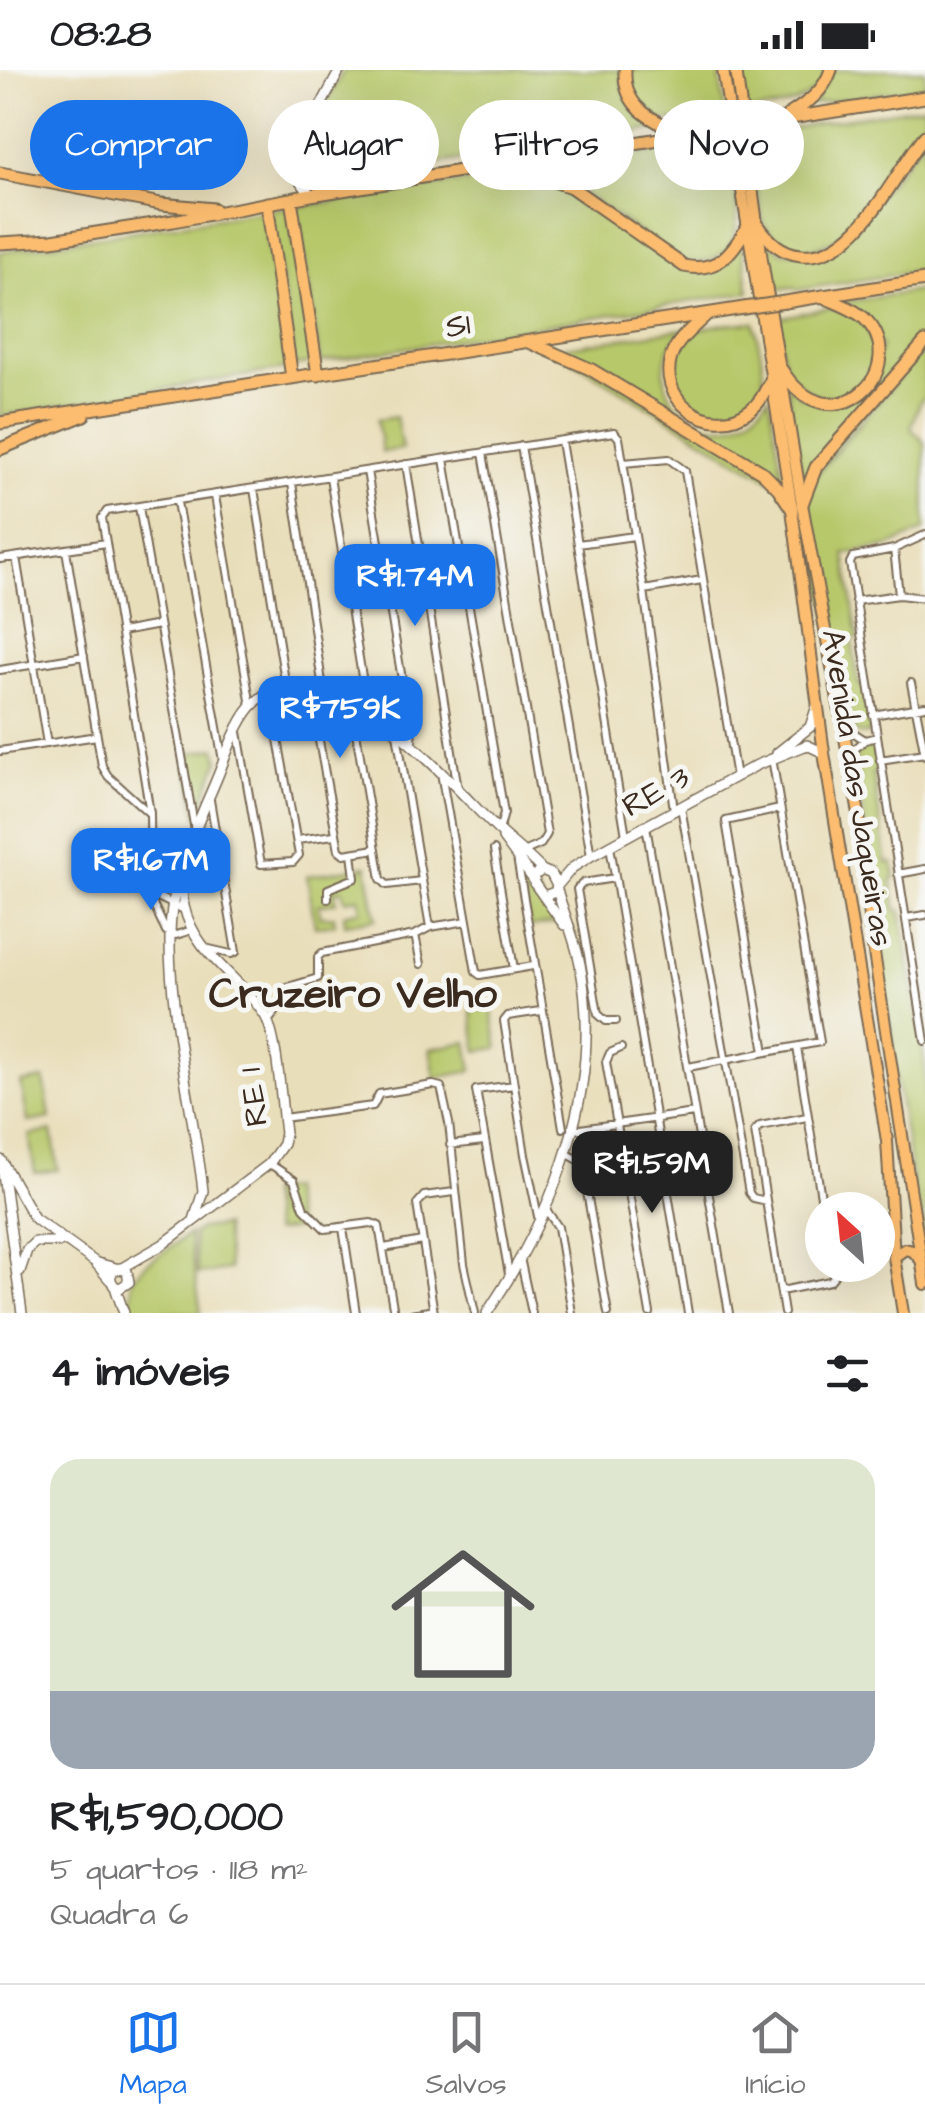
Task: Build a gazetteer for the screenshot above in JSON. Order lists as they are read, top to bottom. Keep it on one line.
{"streets":{"highway":["S1"],"main road":["Avenida das Jaqueiras"],"street":["RE 3","RE 1"]},"crossings":[["Avenida das Jaqueiras","RE 3"],["RE 3","RE 1"]],"districts":["Cruzeiro Velho"],"north":"top left","page":{"status":"08:28","chip":["Comprar","Alugar","Filtros","Novo"],"price":["R$1.74M","R$759K","R$1.67M","R$1.59M"],"heading":"4 imóveis","list":[{"name":"R$1,590,000","note":"5 quartos · 118 m² · Quadra 6"}],"tabs":["Mapa","Salvos","Início"]}}
